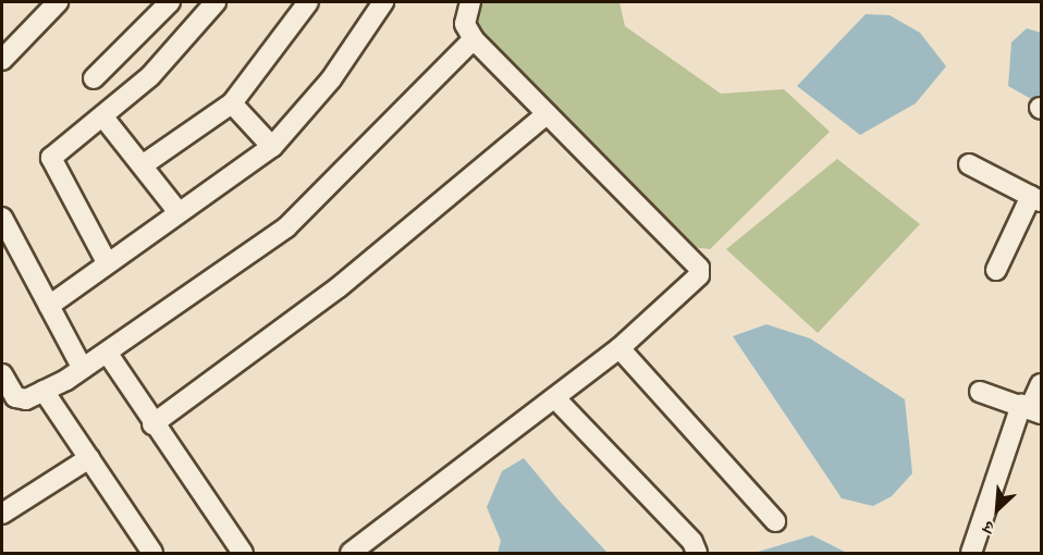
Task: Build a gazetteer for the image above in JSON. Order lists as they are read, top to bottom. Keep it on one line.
{"north":"bottom left"}
